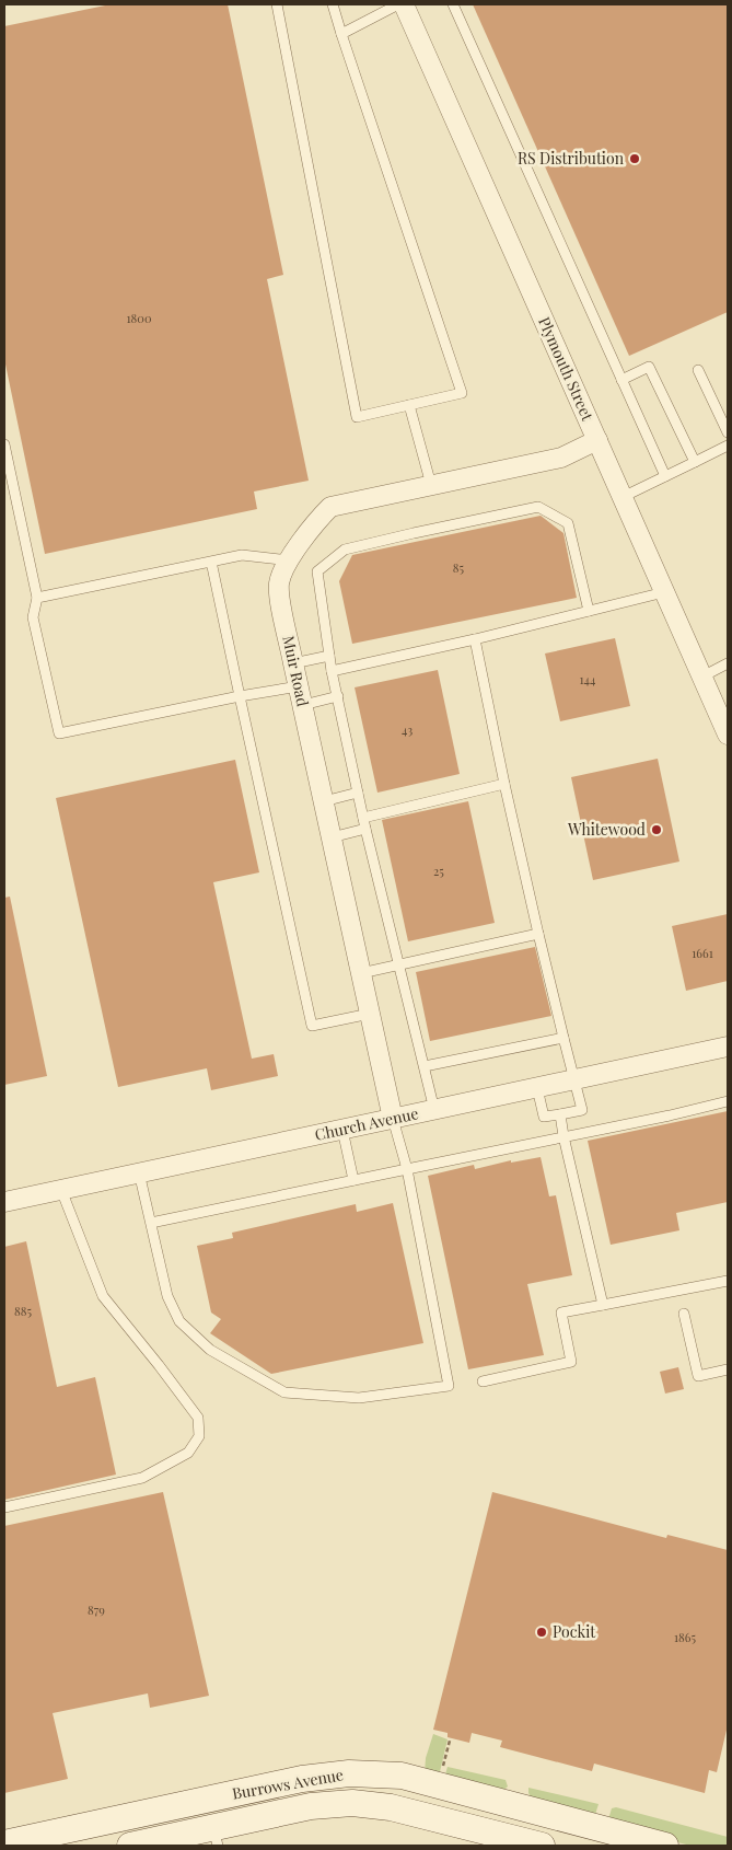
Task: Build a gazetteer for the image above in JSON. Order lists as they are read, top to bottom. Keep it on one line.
{"streets":{"street":["Plymouth Street","Muir Road","Church Avenue","Burrows Avenue"]},"crossings":[["Plymouth Street","Muir Road"],["Muir Road","Church Avenue"]],"places":["RS Distribution","Whitewood","Pockit"],"house_numbers":["1800","85","144","43","25","1661","885","879","1865"]}
